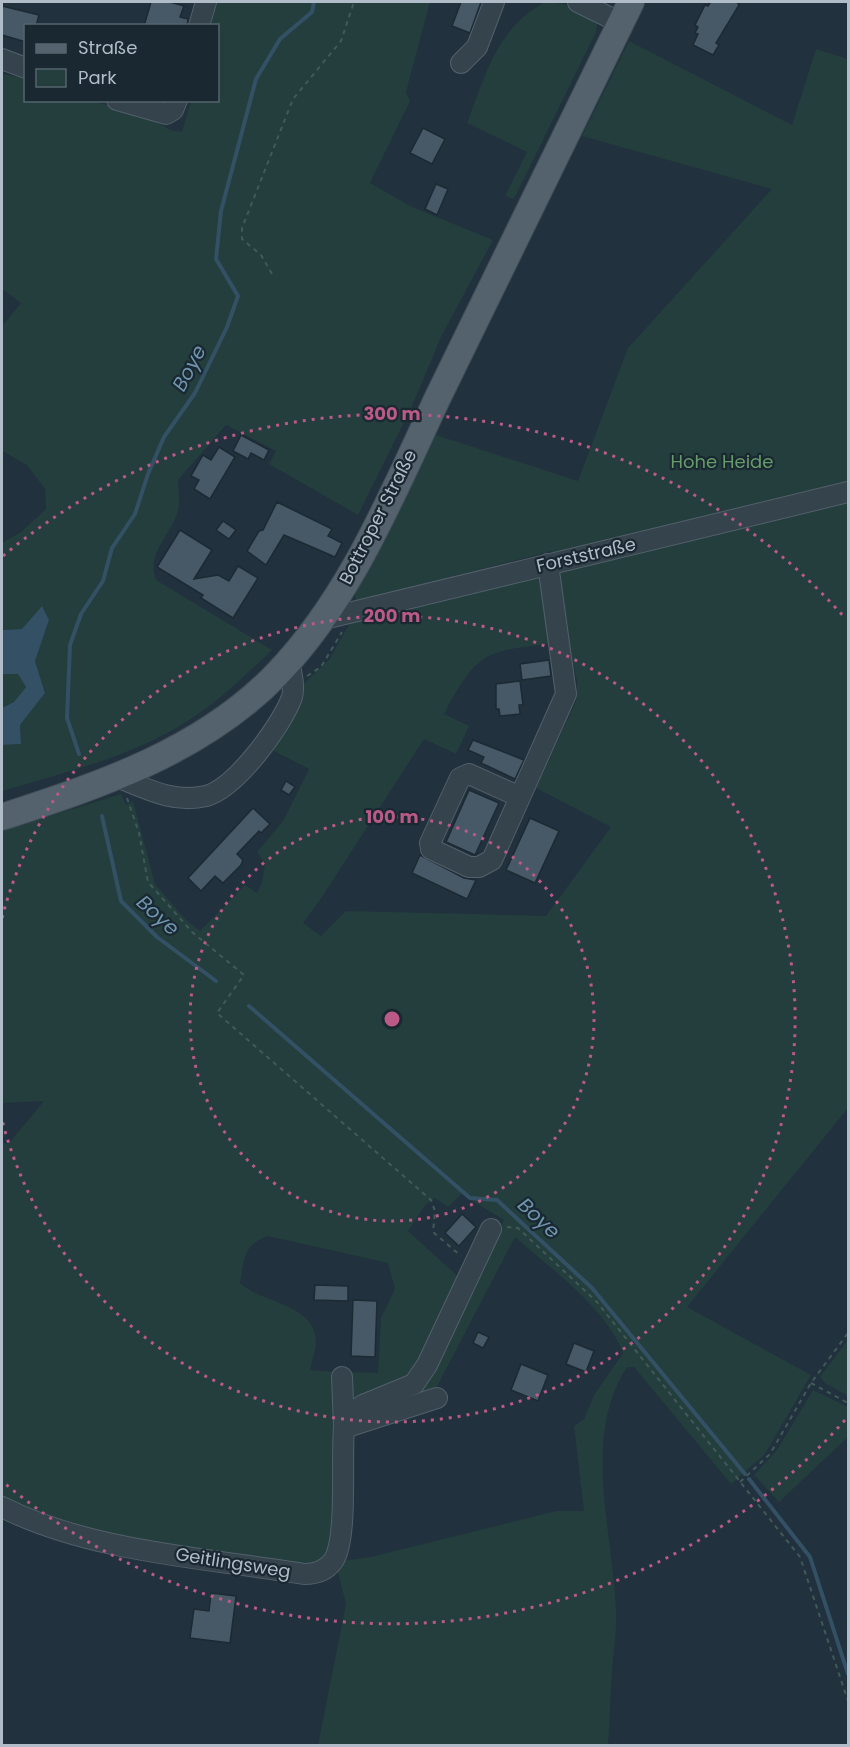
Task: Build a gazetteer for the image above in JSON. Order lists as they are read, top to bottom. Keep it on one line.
{"streets":{"main road":["Bottroper Straße"],"street":["Forststraße","Geitlingsweg"]},"crossings":[["Bottroper Straße","Forststraße"]],"water":["Boye"],"parks":["Hohe Heide"],"legend":["Straße","Park"],"rings":["300 m","200 m","100 m"]}
